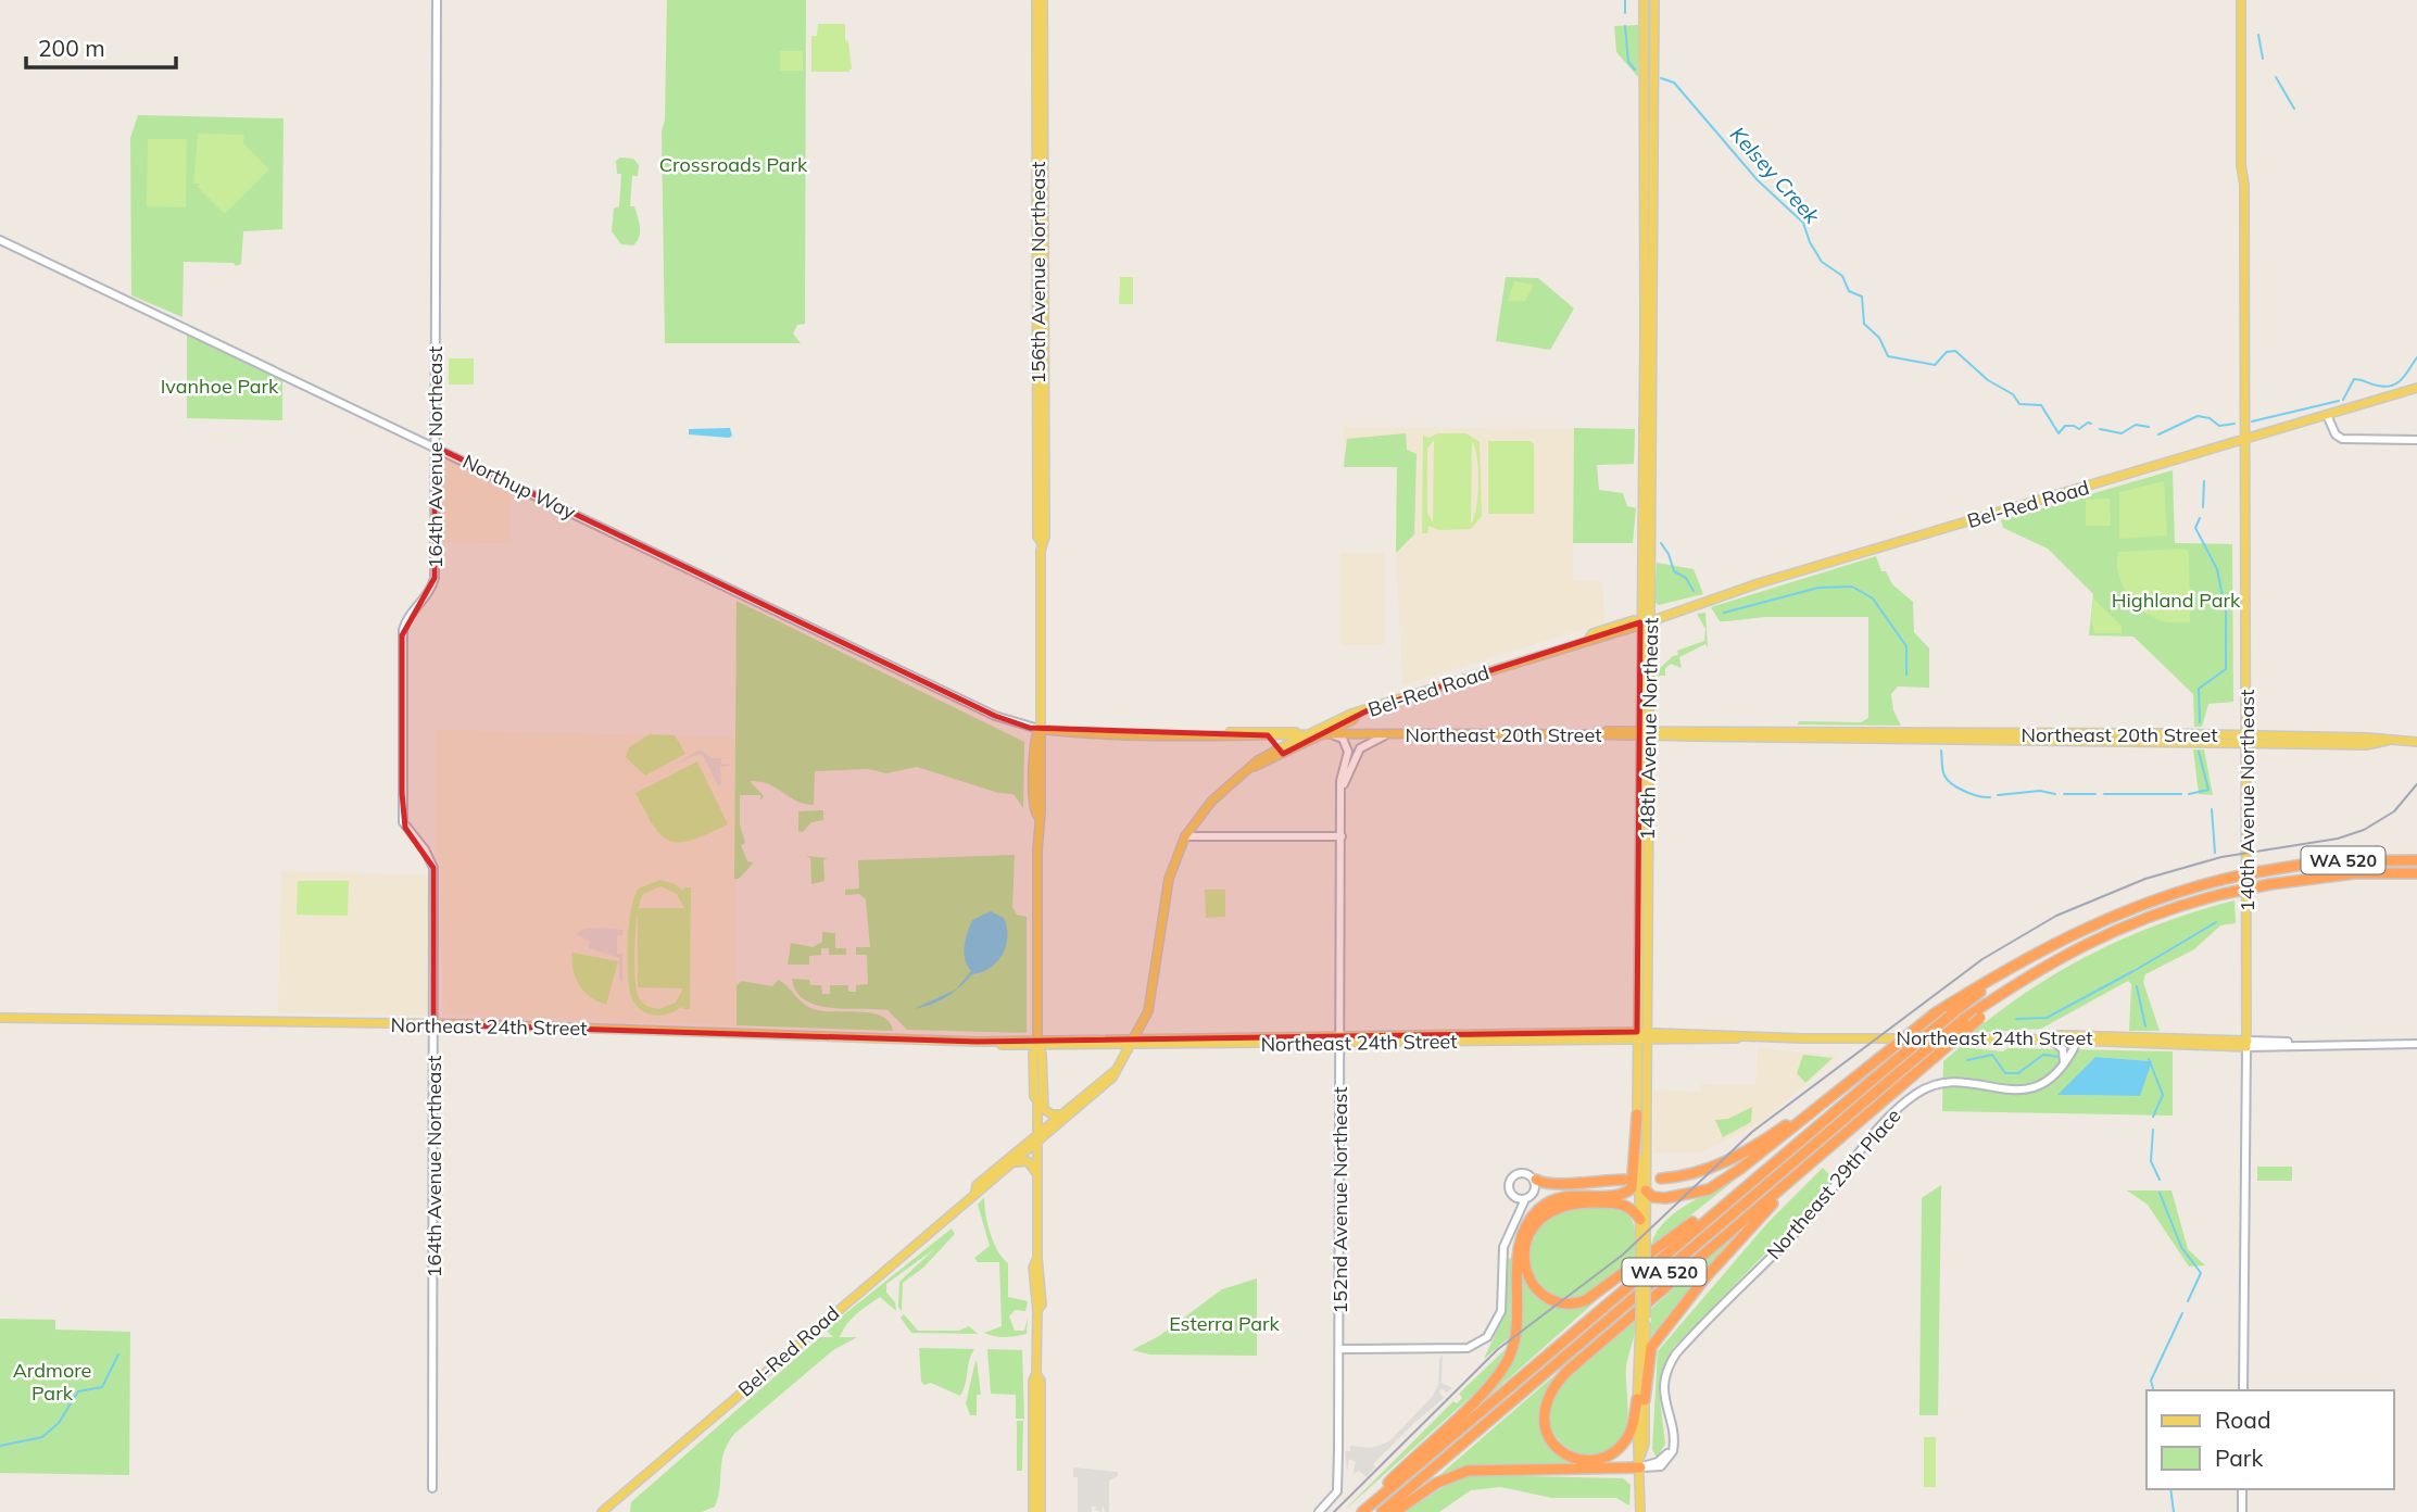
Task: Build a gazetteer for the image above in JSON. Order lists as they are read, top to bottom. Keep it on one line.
{"streets":{"highway":["WA 520"],"main road":["156th Avenue Northeast","Bel-Red Road","148th Avenue Northeast","Northeast 20th Street","140th Avenue Northeast","Northeast 24th Street"],"street":["164th Avenue Northeast","Northup Way","Northeast 29th Place","152nd Avenue Northeast"]},"crossings":[["156th Avenue Northeast","Northup Way"],["156th Avenue Northeast","Bel-Red Road"],["156th Avenue Northeast","Northeast 20th Street"],["156th Avenue Northeast","Northeast 24th Street"],["164th Avenue Northeast","Northup Way"],["164th Avenue Northeast","Northeast 24th Street"],["Northup Way","Northeast 20th Street"],["Bel-Red Road","148th Avenue Northeast"],["Bel-Red Road","Northeast 20th Street"],["Bel-Red Road","140th Avenue Northeast"],["Bel-Red Road","Northeast 24th Street"],["148th Avenue Northeast","Northeast 20th Street"],["148th Avenue Northeast","Northeast 24th Street"],["148th Avenue Northeast","Northeast 29th Place"],["Northeast 20th Street","140th Avenue Northeast"],["Northeast 20th Street","152nd Avenue Northeast"],["140th Avenue Northeast","Northeast 24th Street"],["Northeast 24th Street","152nd Avenue Northeast"]],"water":["Kelsey Creek"],"parks":["Crossroads Park","Ivanhoe Park","Highland Park","Esterra Park","Ardmore Park"],"legend":["Road","Park"],"scale_bar":"200 m"}
